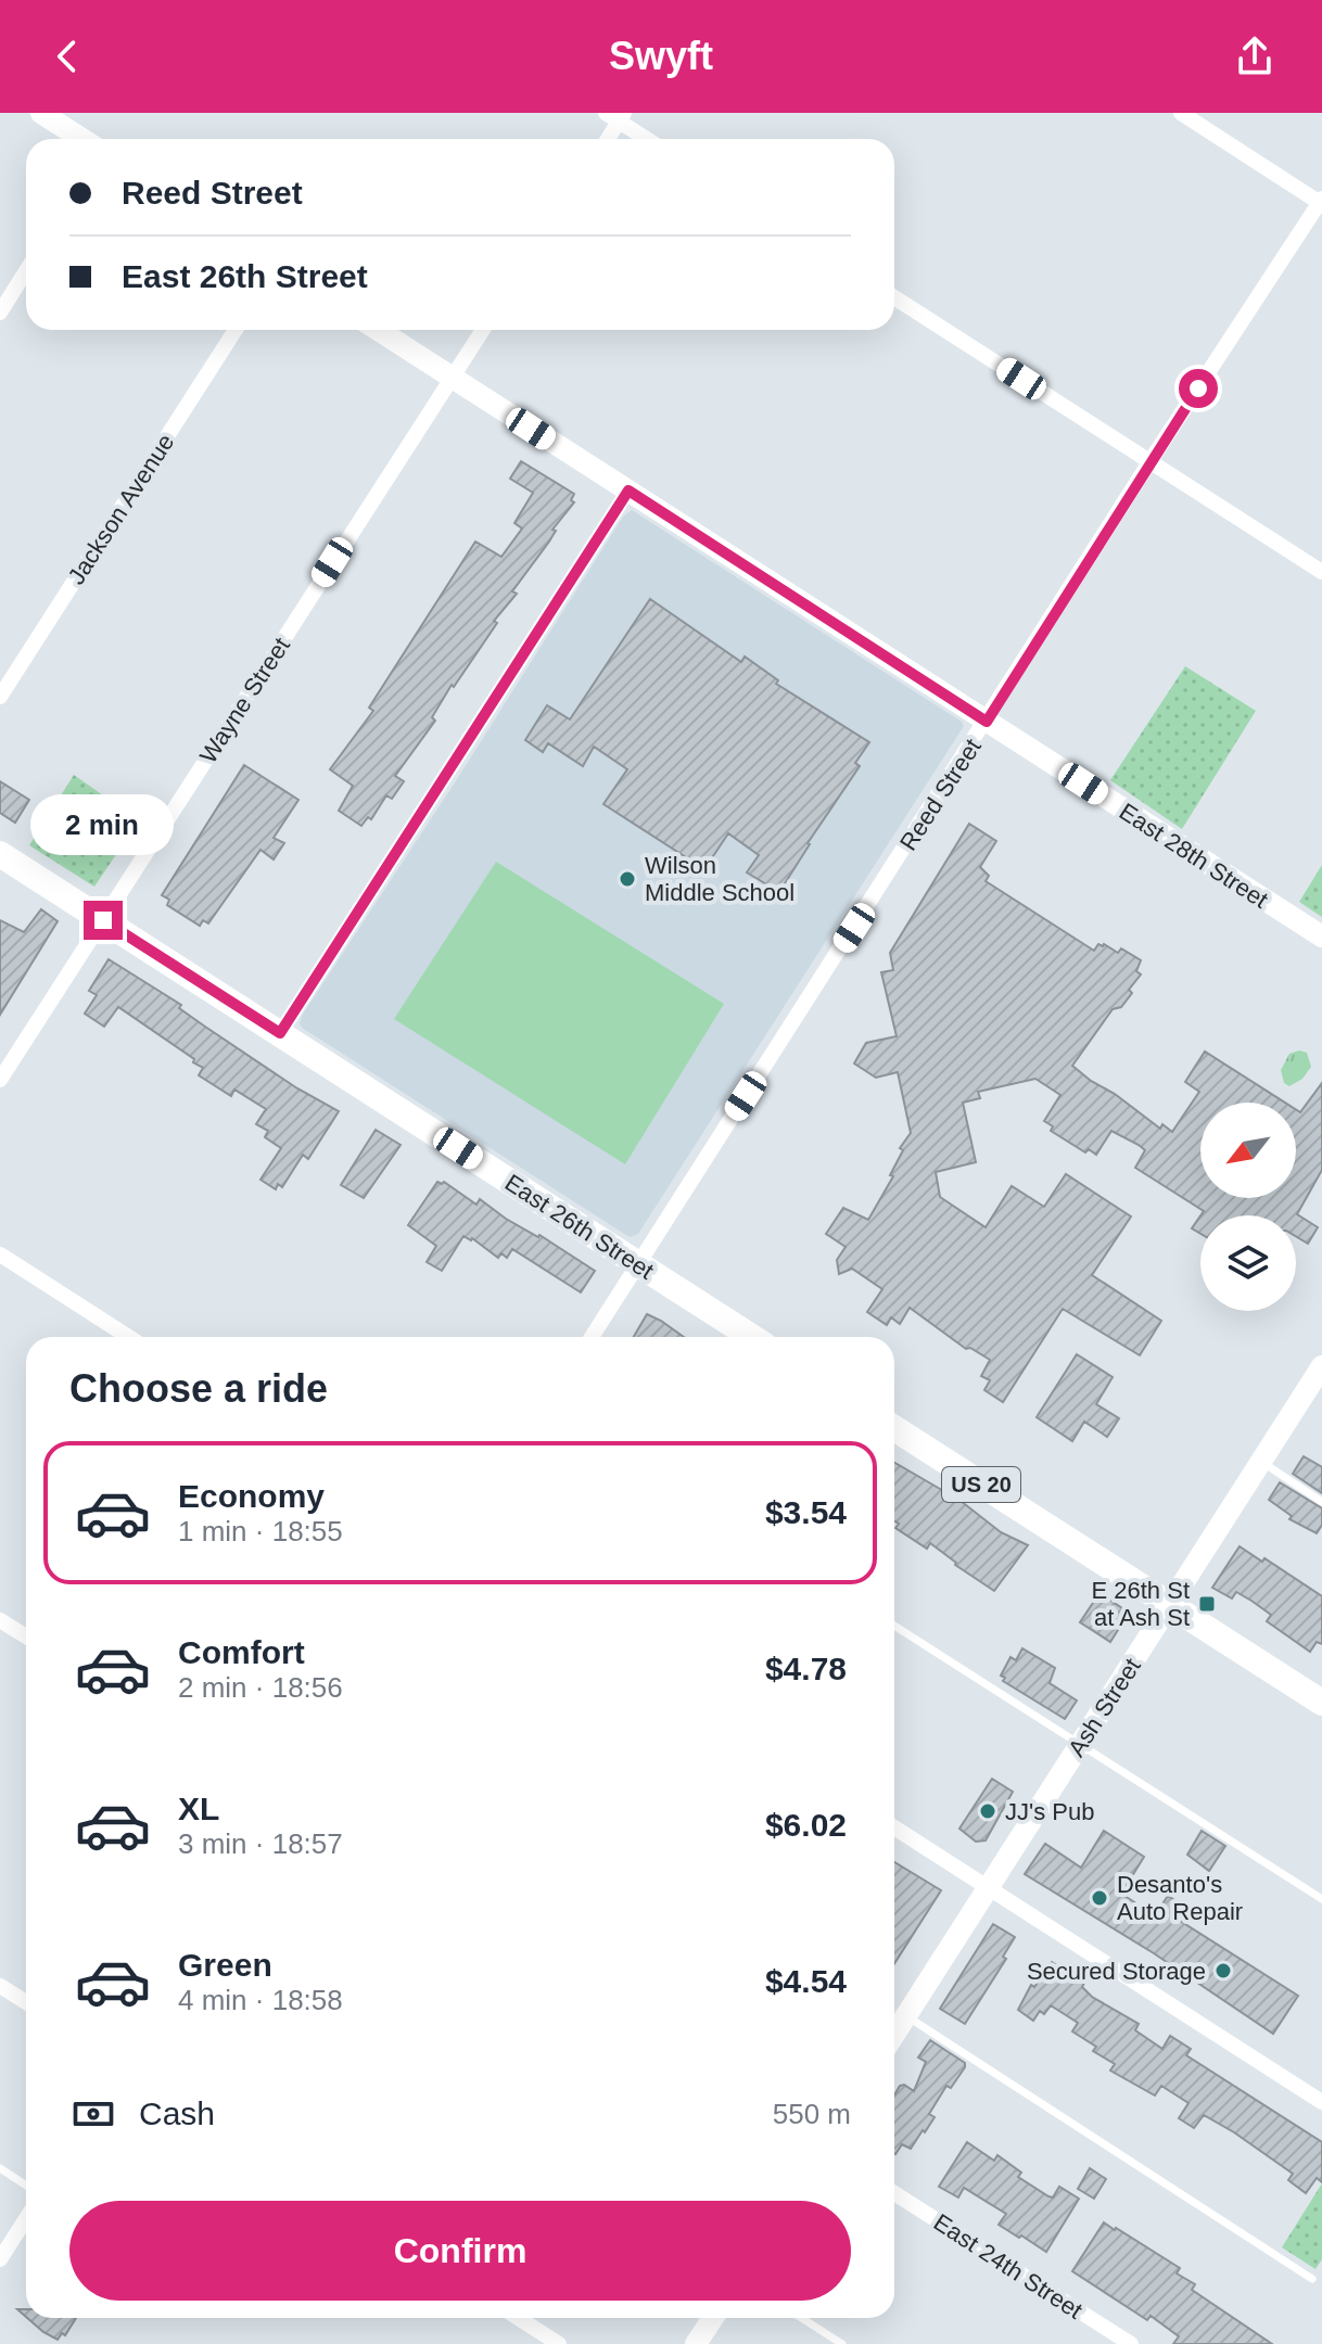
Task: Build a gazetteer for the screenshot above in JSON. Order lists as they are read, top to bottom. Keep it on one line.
{"streets":{"main road":["East 26th Street","US 20"],"street":["Jackson Avenue","Wayne Street","Reed Street","East 28th Street","Ash Street","East 24th Street"]},"crossings":[["Wayne Street","East 28th Street"],["Wayne Street","East 26th Street"],["Reed Street","East 28th Street"],["Reed Street","East 26th Street"],["US 20","Ash Street"]],"places":{"other":["Wilson Middle School","JJ's Pub","Desanto's Auto Repair","Secured Storage"],"transit":["E 26th St at Ash St"]},"north":"bottom left","page":{"header":"Swyft","banner":["Reed Street","East 26th Street"],"bubble":"2 min","heading":"Choose a ride","list":[{"name":"Economy","note":"1 min · 18:55","value":"$3.54"},{"name":"Comfort","note":"2 min · 18:56","value":"$4.78"},{"name":"XL","note":"3 min · 18:57","value":"$6.02"},{"name":"Green","note":"4 min · 18:58","value":"$4.54"}],"pay":["Cash","550 m"],"buttons":"Confirm"}}
